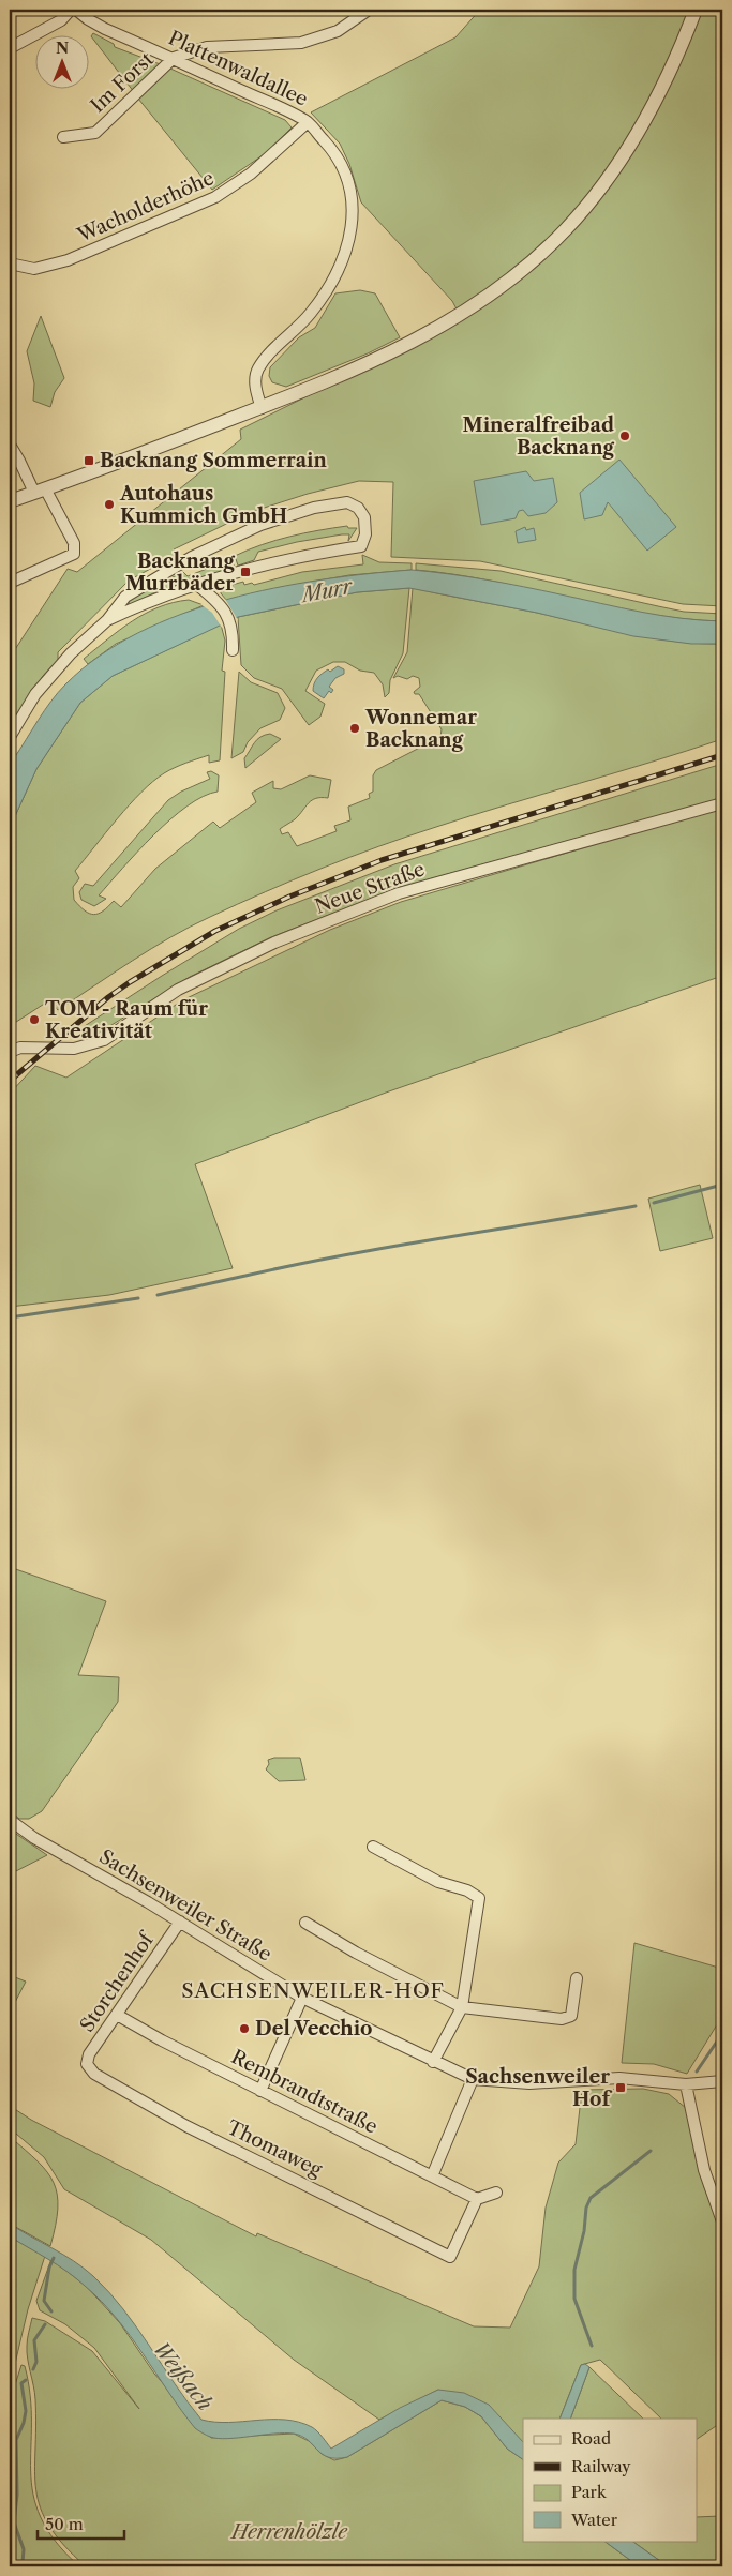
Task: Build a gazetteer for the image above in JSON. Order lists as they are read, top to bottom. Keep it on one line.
{"streets":{"street":["Plattenwaldallee","Im Forst","Wacholderhöhe","Neue Straße","Sachsenweiler Straße","Storchenhof","Rembrandtstraße","Thomaweg"]},"crossings":[["Plattenwaldallee","Im Forst"],["Plattenwaldallee","Wacholderhöhe"],["Sachsenweiler Straße","Storchenhof"],["Storchenhof","Rembrandtstraße"],["Storchenhof","Thomaweg"],["Rembrandtstraße","Thomaweg"]],"districts":["SACHSENWEILER-HOF"],"water":["Murr","Weißach"],"parks":["Herrenhölzle"],"places":{"other":["Mineralfreibad Backnang","Autohaus Kummich GmbH","Wonnemar Backnang","TOM - Raum für Kreativität","Del Vecchio"],"transit":["Backnang Sommerrain","Backnang Murrbäder","Sachsenweiler Hof"]},"legend":["Road","Railway","Park","Water"],"scale_bar":"50 m","north":"top"}
